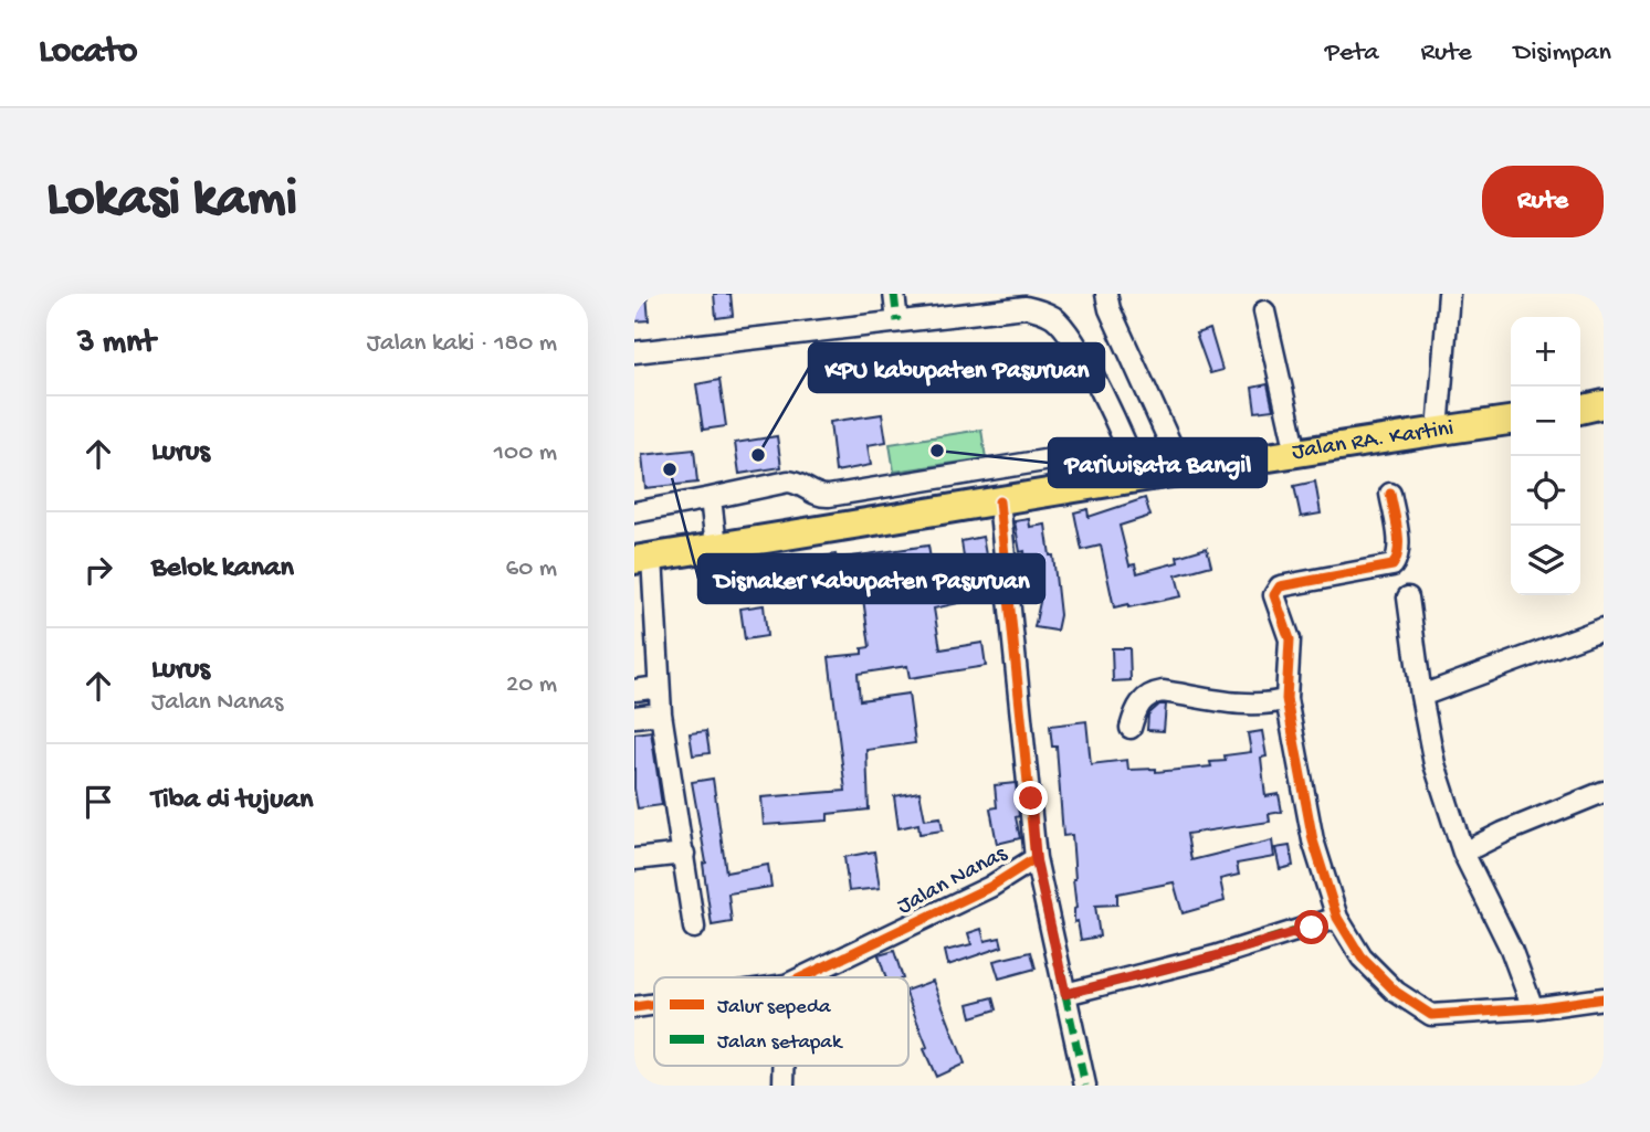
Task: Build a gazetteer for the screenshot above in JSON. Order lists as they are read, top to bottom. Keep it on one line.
{"streets":{"highway":["Jalan RA. Kartini"],"street":["Jalan Nanas"]},"crossings":[["Jalan RA. Kartini","Jalan Nanas"]],"places":["Pariwisata Bangil","KPU kabupaten Pasuruan","Disnaker Kabupaten Pasuruan"],"legend":["Jalur sepeda","Jalan setapak"],"page":{"header":"Locato","nav":["Peta","Rute","Disimpan"],"buttons":"Rute","title":"Lokasi kami","heading":["3 mnt","Jalan kaki · 180 m"],"map_buttons":["+","−"],"list":[["Lurus","100 m"],["Belok kanan","60 m"],["Lurus","Jalan Nanas","20 m"],"Tiba di tujuan"]}}
